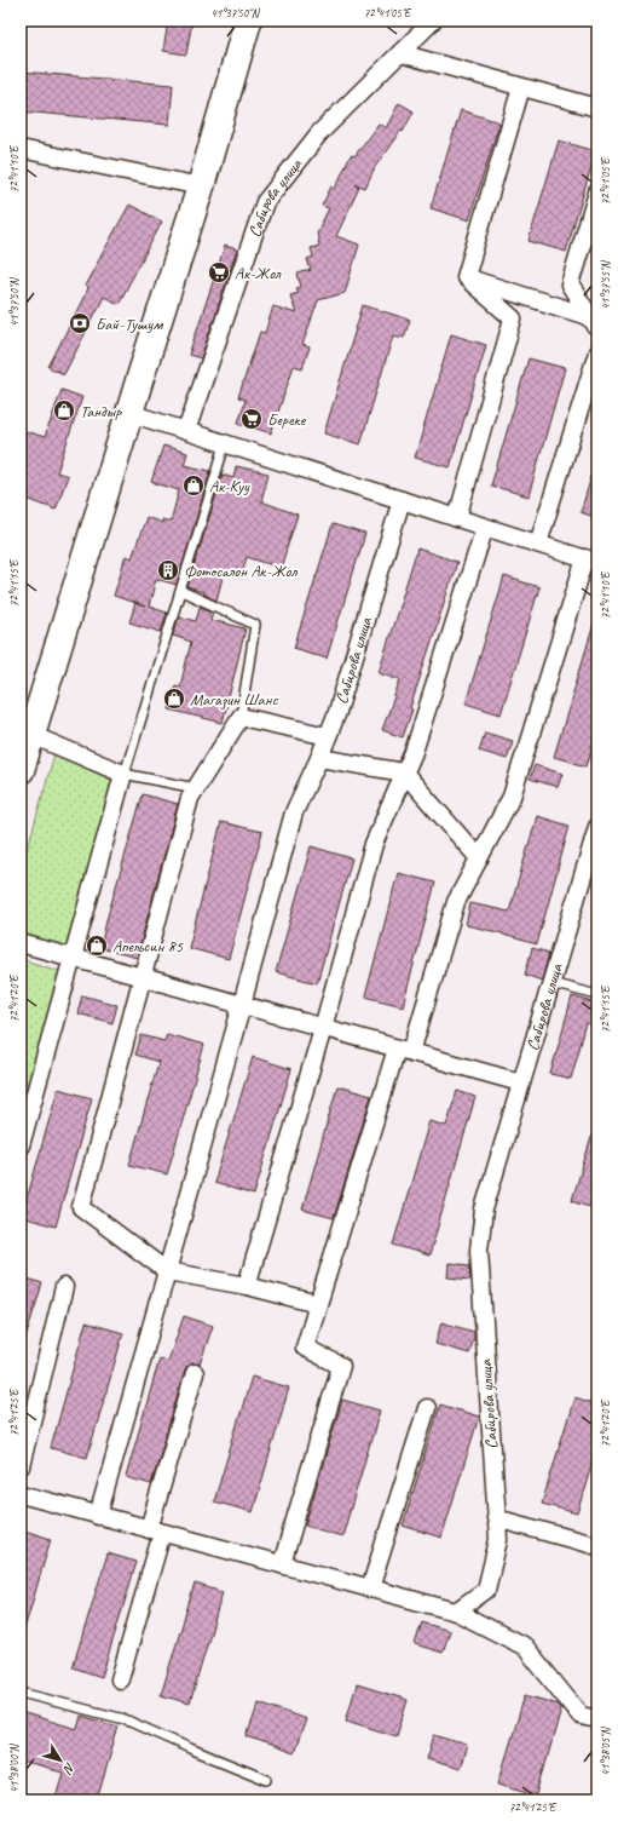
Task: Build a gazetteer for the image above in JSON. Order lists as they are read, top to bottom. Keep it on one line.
{"streets":{"street":["Сабирова улица"]},"places":{"supermarket":["Ак-Жол","Береке"],"bank":["Бай-Тушум"],"shop":["Тандыр","Ак-Куу","Магазин Шанс","Апельсин 85"],"building":["Фотосалон Ак-Жол"]},"north":"bottom right","coordinates":["41°37'50\"N","72°41'05\"E","72°41'10\"E","41°37'55\"N","72°41'15\"E","72°41'20\"E","72°41'25\"E","41°38'05\"N","41°38'00\"N"]}
